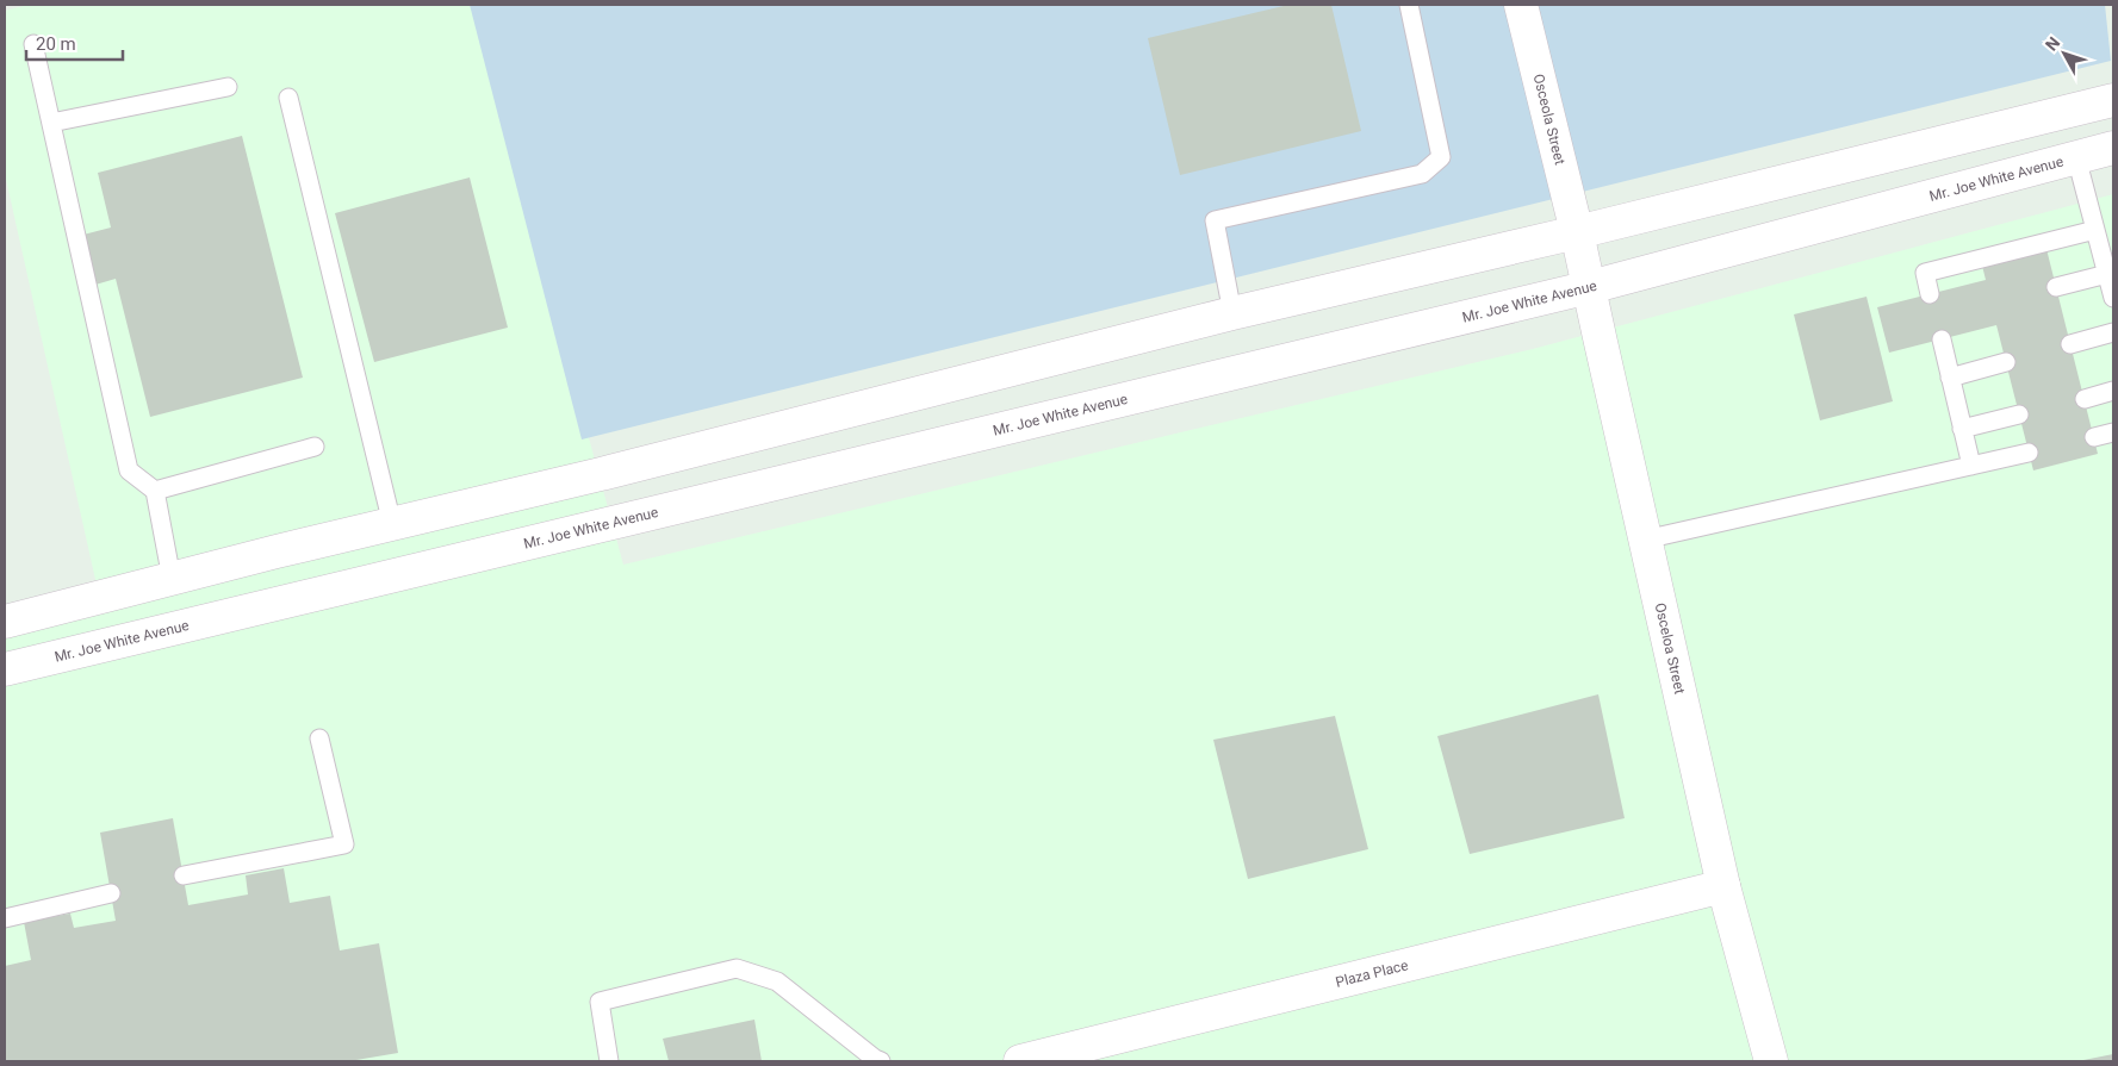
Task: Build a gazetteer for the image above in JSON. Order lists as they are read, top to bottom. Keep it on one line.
{"streets":{"main road":["Osceola Street","Mr. Joe White Avenue","Osceloa Street","Plaza Place"]},"crossings":[["Osceola Street","Osceloa Street"],["Mr. Joe White Avenue","Osceloa Street"],["Osceloa Street","Plaza Place"]],"scale_bar":"20 m","north":"top left"}
